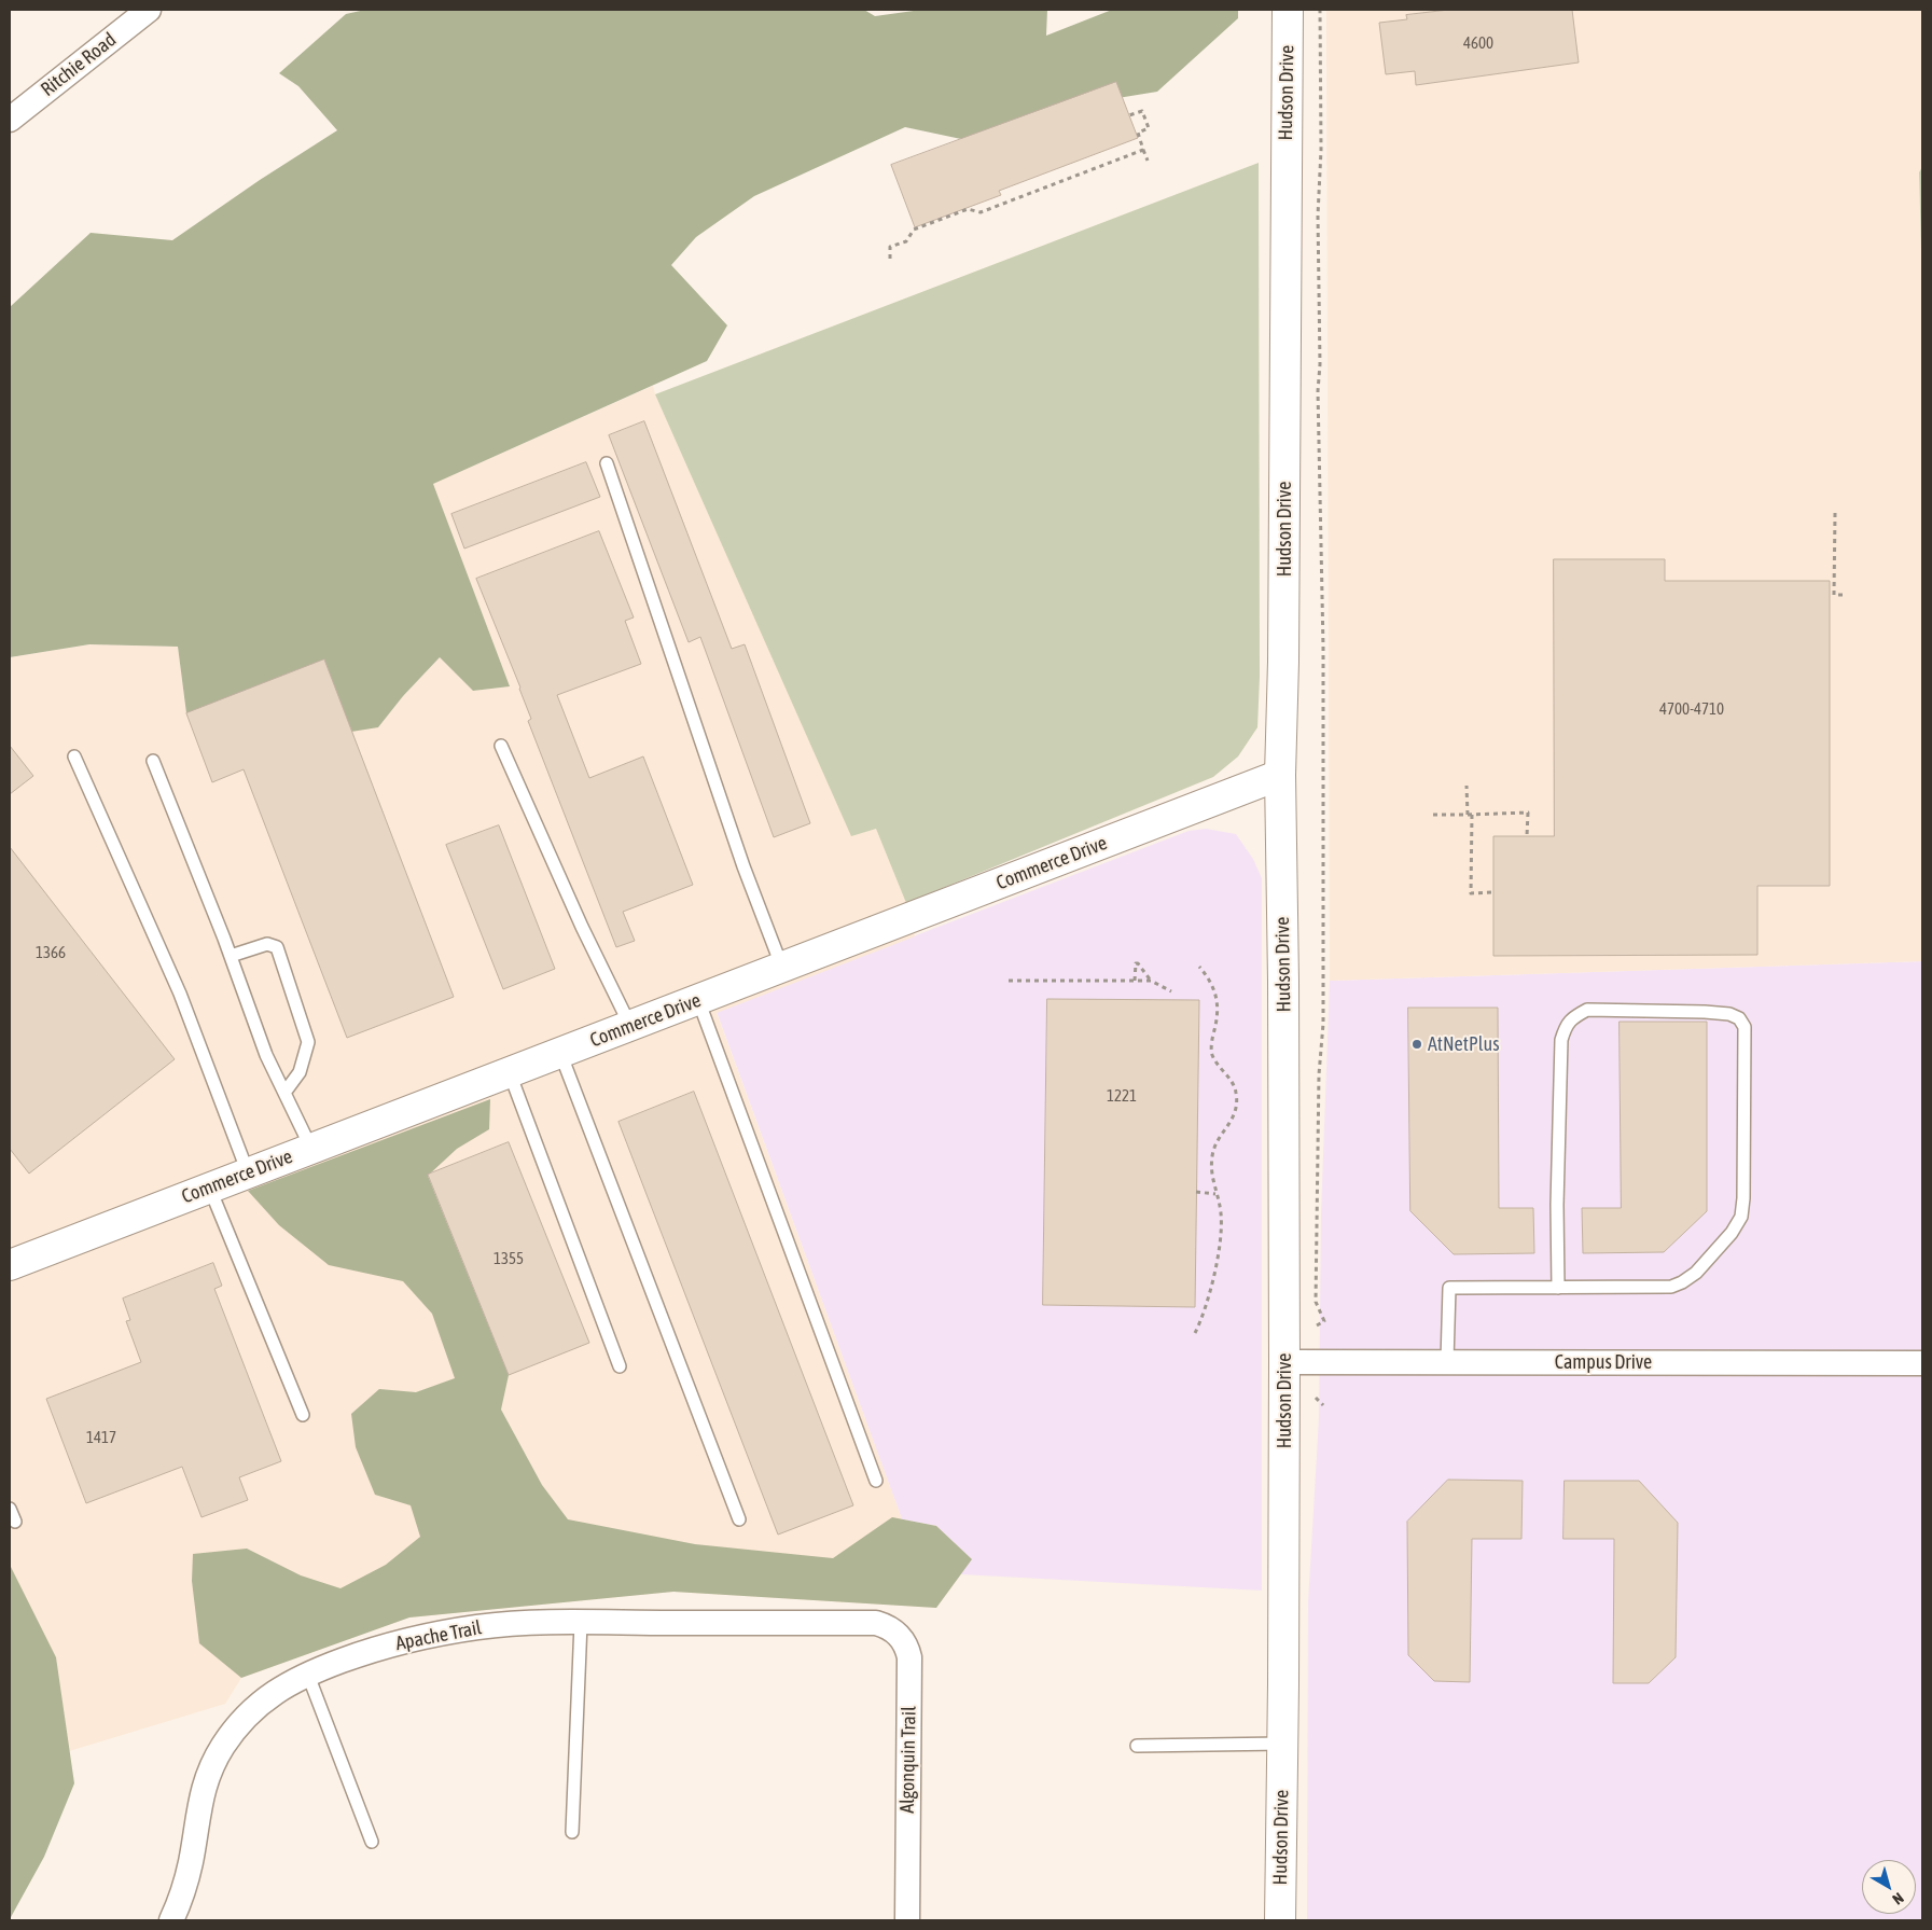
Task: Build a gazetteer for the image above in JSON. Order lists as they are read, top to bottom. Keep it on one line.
{"streets":{"main road":["Hudson Drive","Commerce Drive"],"street":["Ritchie Road","Campus Drive","Apache Trail","Algonquin Trail"]},"crossings":[["Hudson Drive","Commerce Drive"],["Hudson Drive","Campus Drive"],["Apache Trail","Algonquin Trail"]],"places":["AtNetPlus"],"house_numbers":["4600","4700-4710","1366","1221","1355","1417"],"north":"bottom right"}
